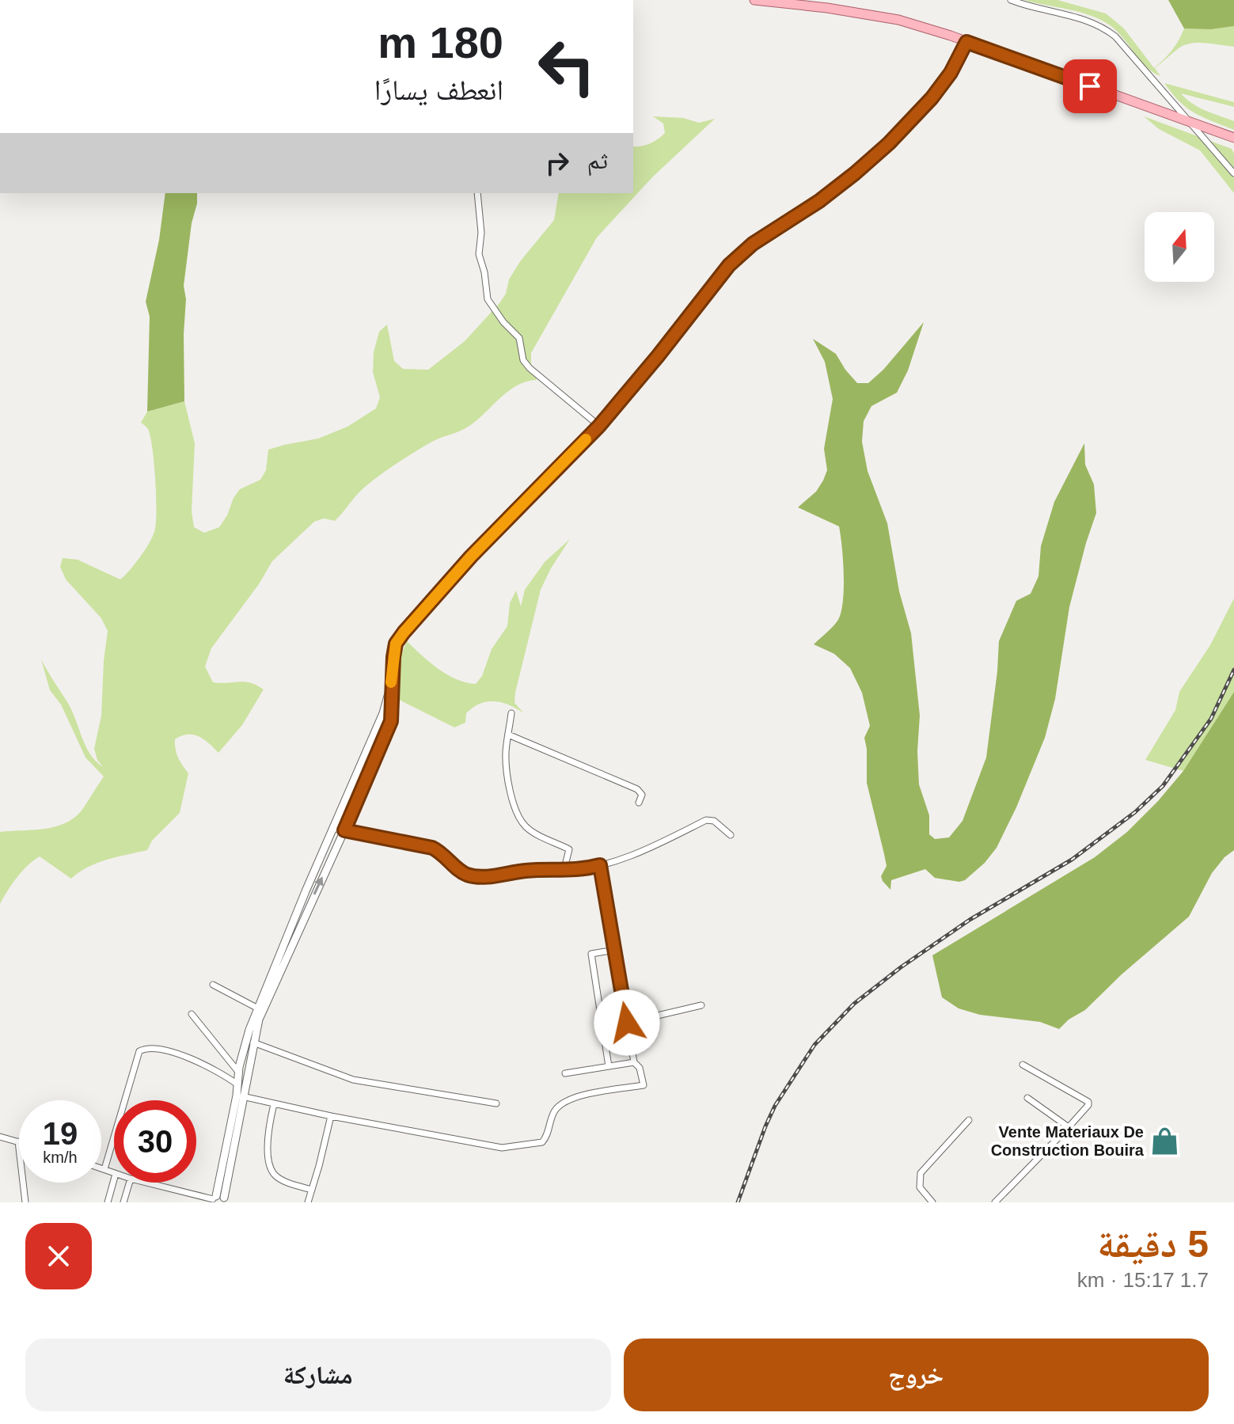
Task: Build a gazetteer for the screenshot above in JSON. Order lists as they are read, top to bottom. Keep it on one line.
{"places":{"shop":["Vente Materiaux De Construction Bouira"]},"north":"top","page":{"turn":["180 m","انعطف يسارًا"],"then":"ثم","speed":"19 km/h","limit":"30","heading":["5 دقيقة","1.7 km · 15:17"],"buttons":["خروج","مشاركة"]}}
